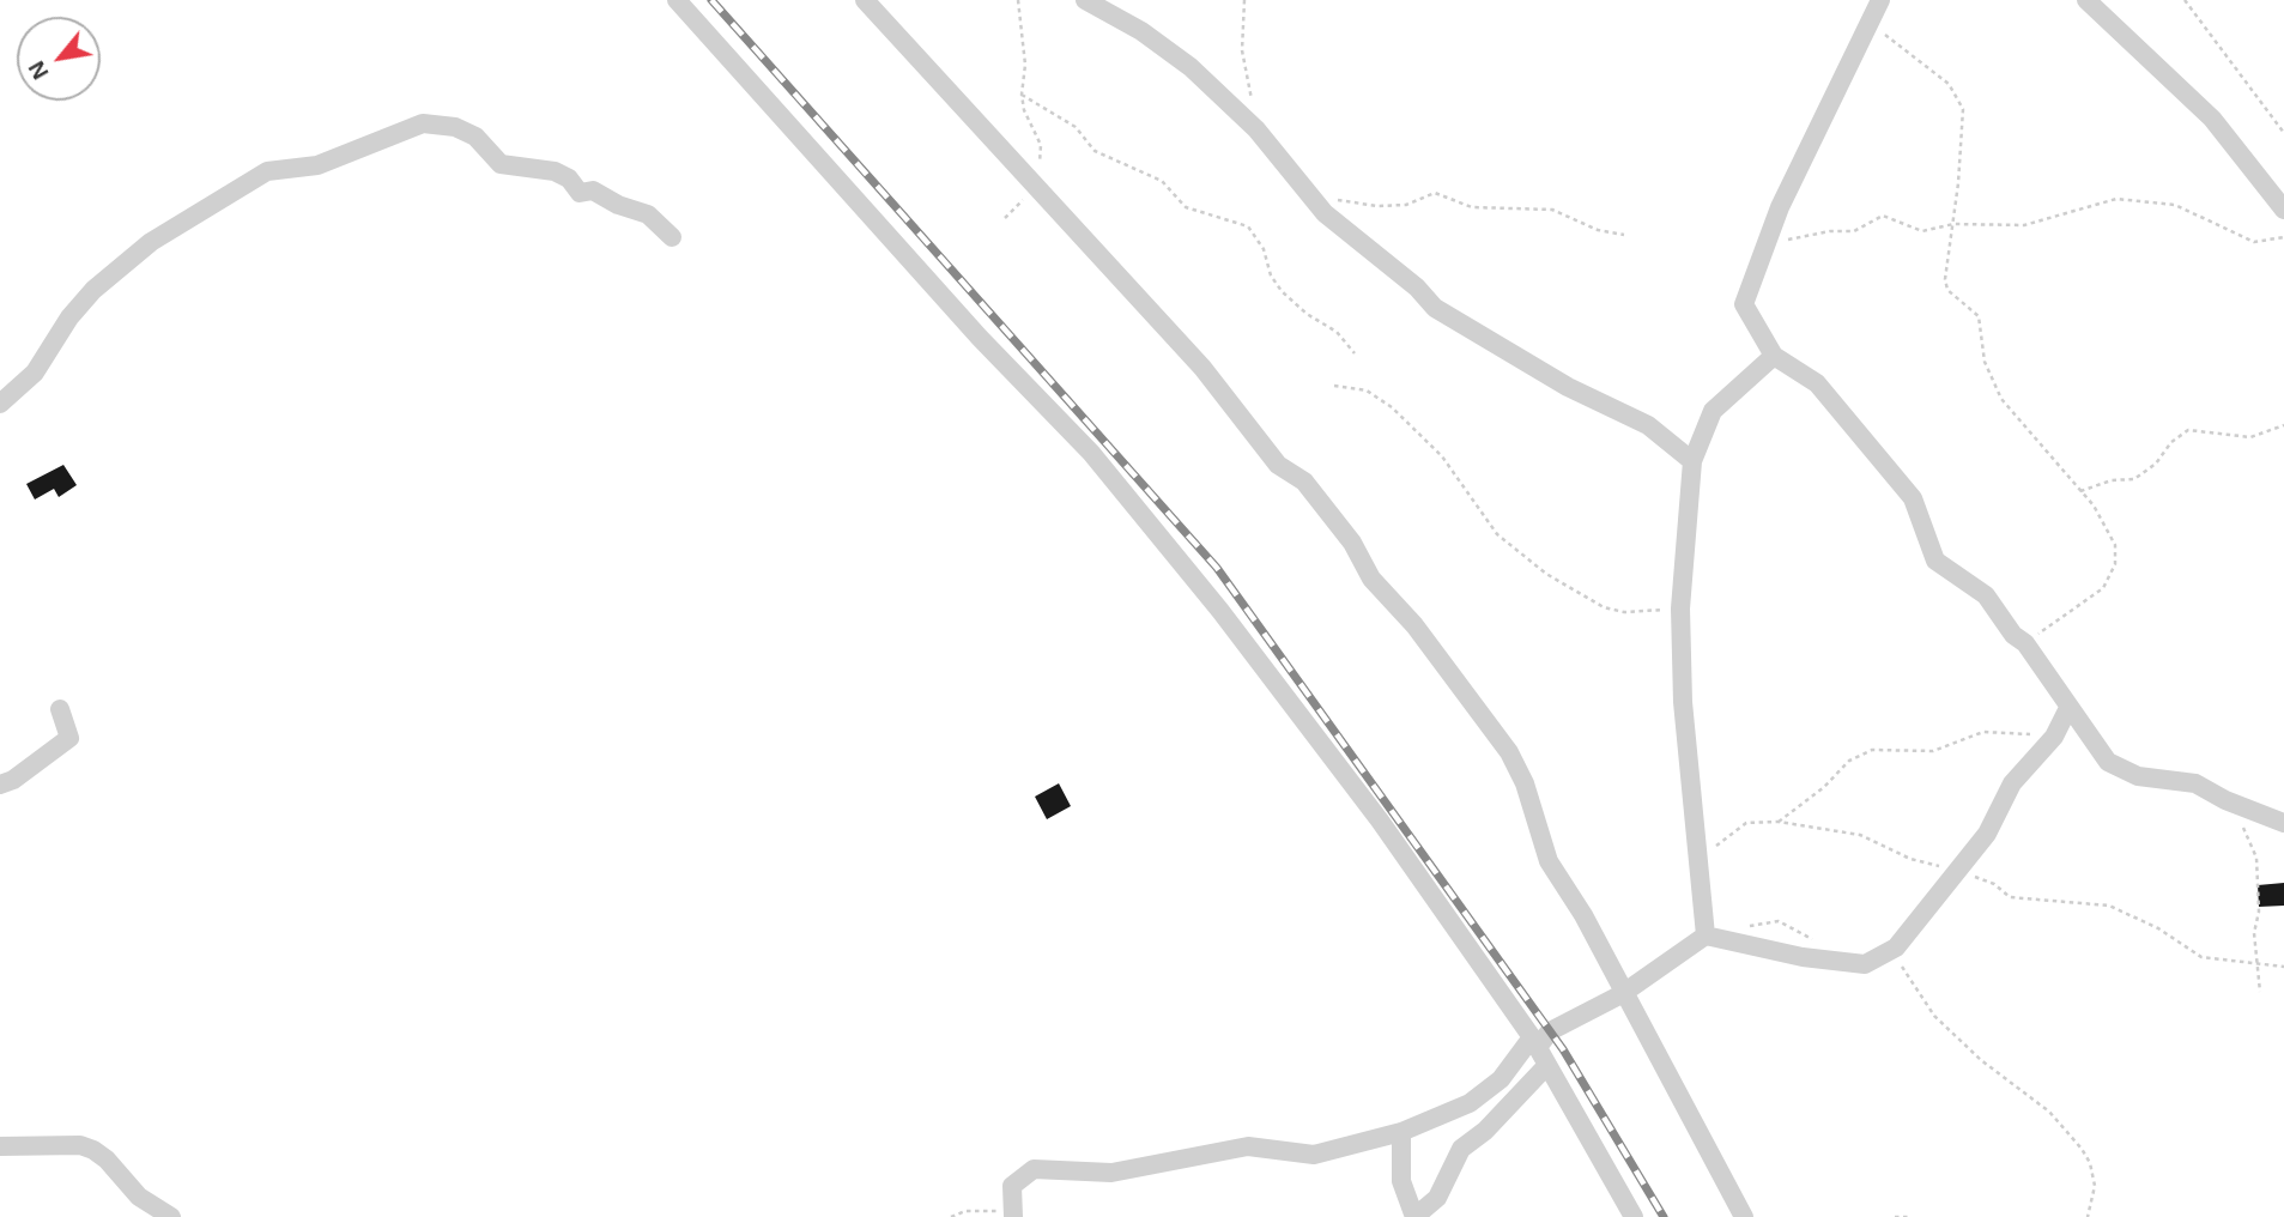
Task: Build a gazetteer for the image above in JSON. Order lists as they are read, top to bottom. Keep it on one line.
{"north":"bottom left"}
